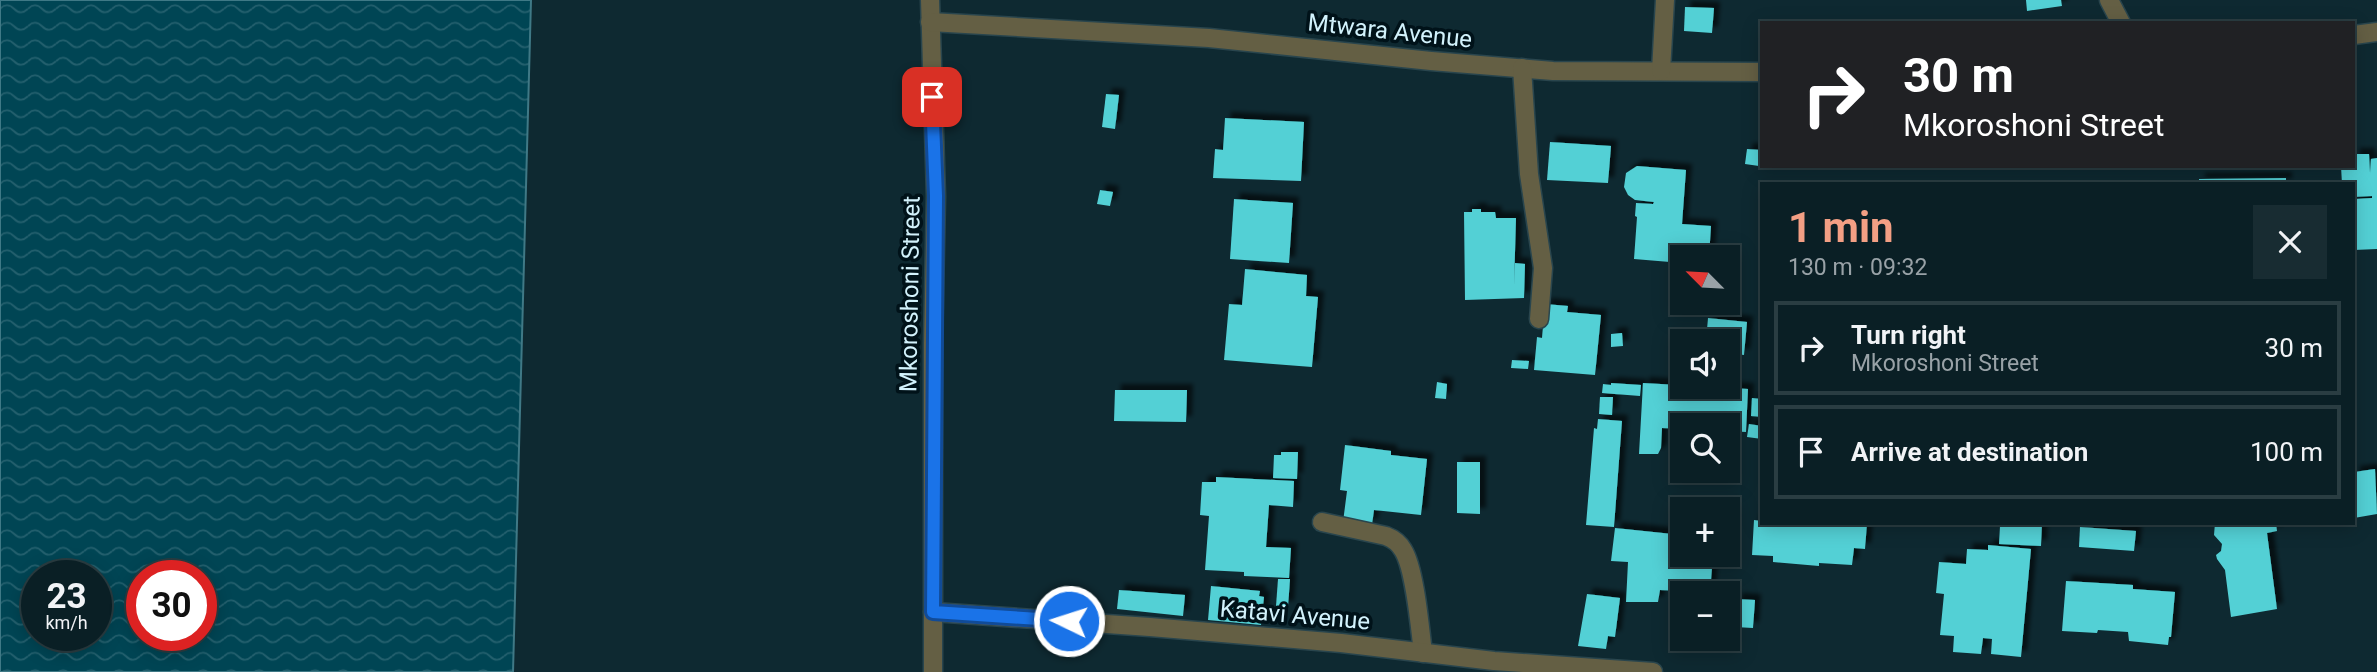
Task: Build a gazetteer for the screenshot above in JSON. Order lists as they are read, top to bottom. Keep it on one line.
{"streets":{"street":["Mtwara Avenue","Mkoroshoni Street","Katavi Avenue"]},"crossings":[["Mtwara Avenue","Mkoroshoni Street"],["Mkoroshoni Street","Katavi Avenue"]],"north":"top left","page":{"turn":["30 m","Mkoroshoni Street"],"heading":["1 min","130 m · 09:32"],"map_buttons":["+","−"],"list":[{"name":"Turn right","note":"Mkoroshoni Street","value":"30 m"},{"name":"Arrive at destination","value":"100 m"}],"speed":"23 km/h","limit":"30"}}
